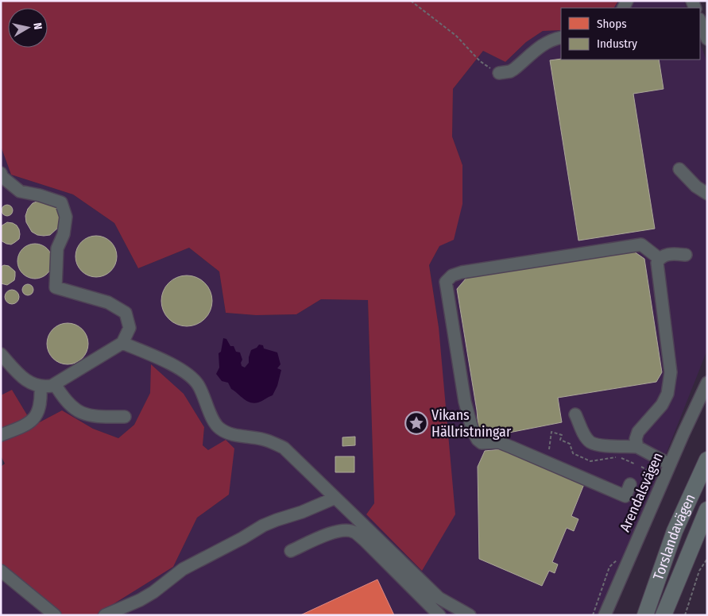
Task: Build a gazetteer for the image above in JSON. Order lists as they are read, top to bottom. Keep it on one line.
{"streets":{"main road":["Torslandavägen"],"street":["Arendalsvägen"]},"places":{"place":["Vikans Hällristningar"]},"legend":["Shops","Industry"],"north":"right"}
